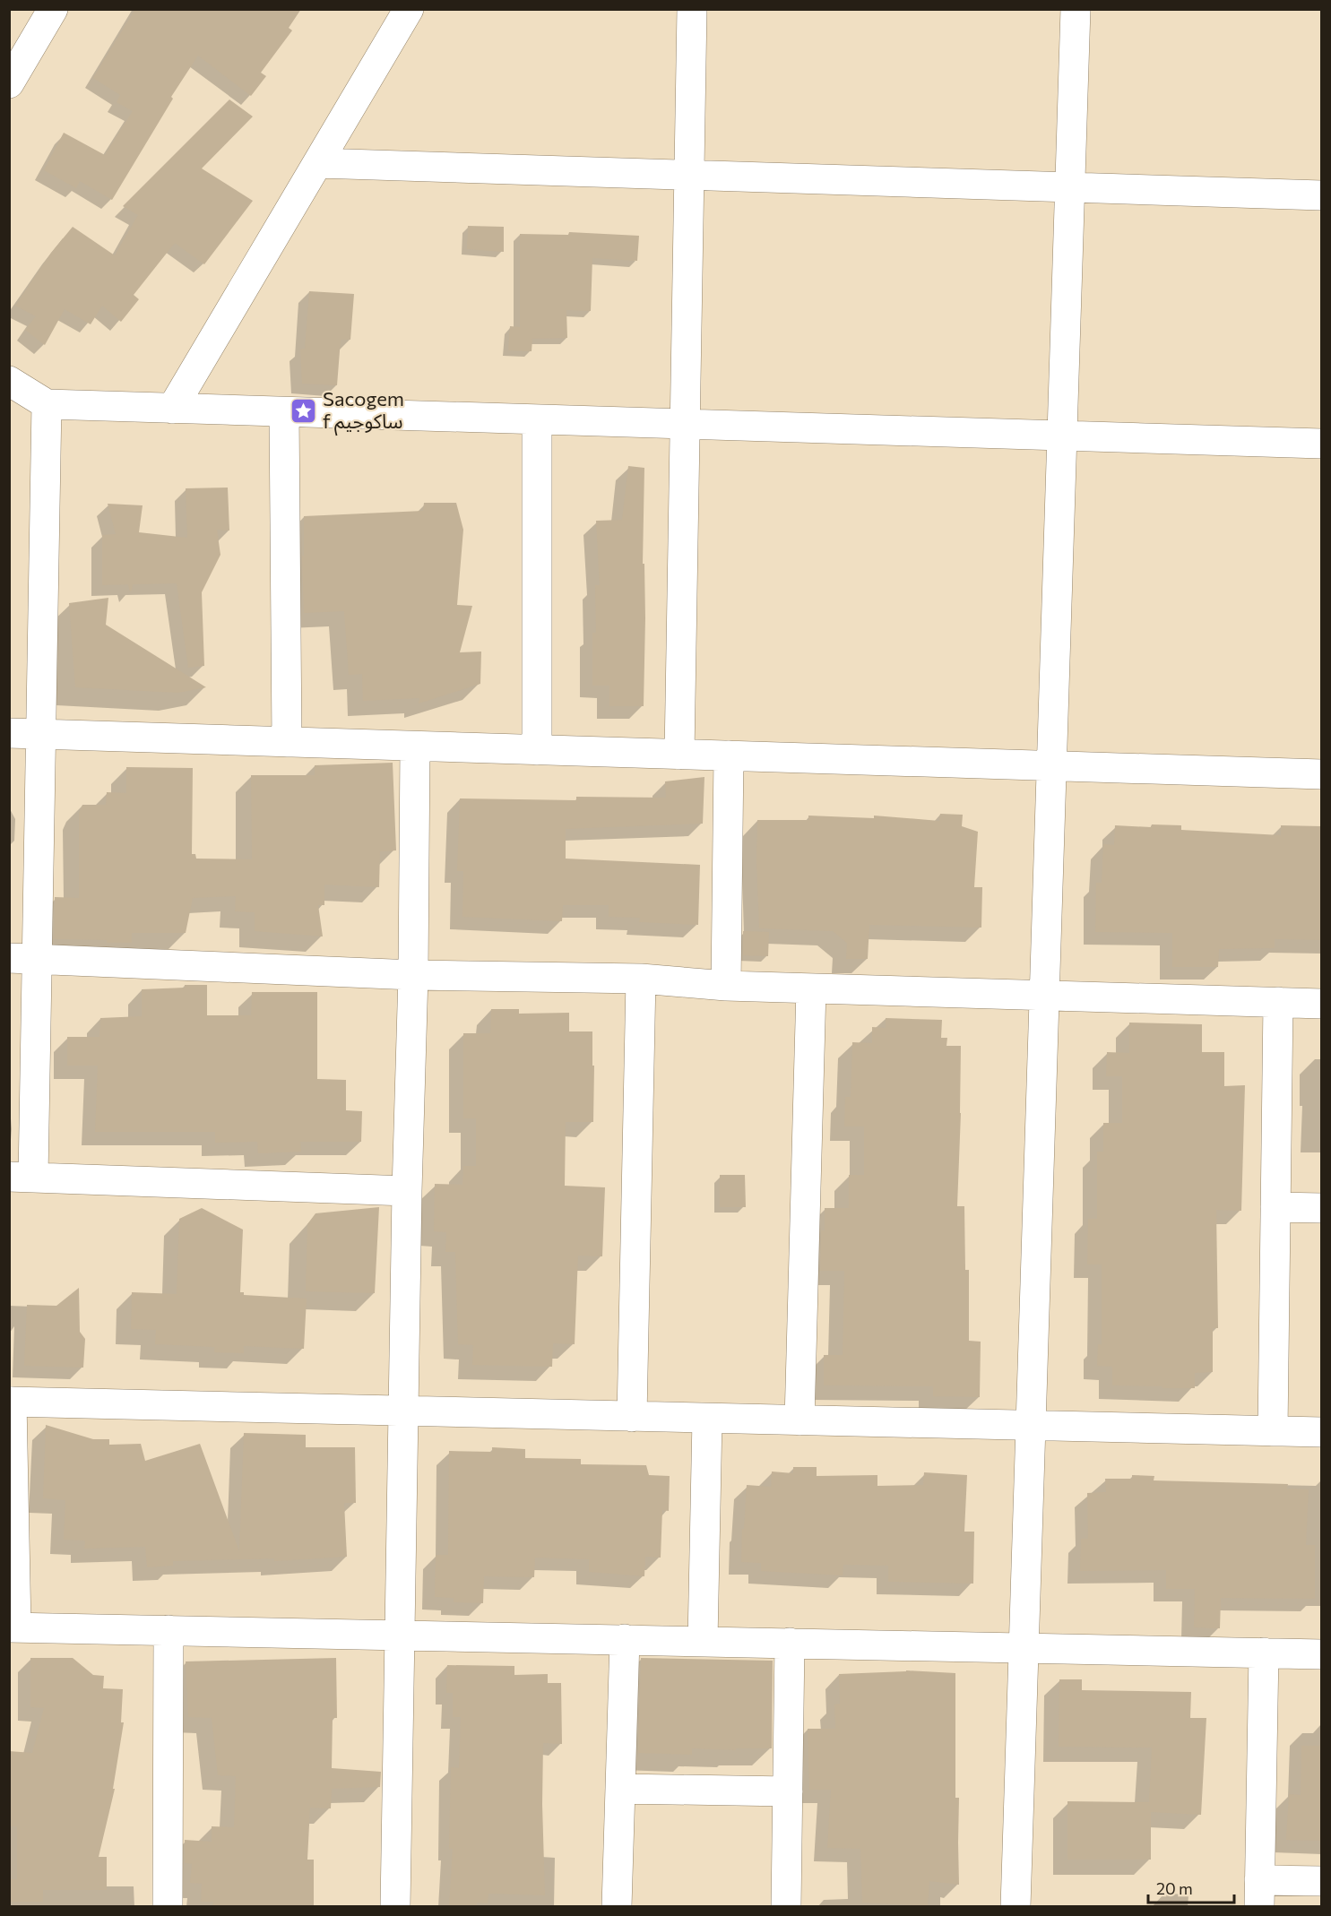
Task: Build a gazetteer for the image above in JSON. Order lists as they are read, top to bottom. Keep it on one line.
{"places":{"place":["Sacogem f ساكوجيم"]},"scale_bar":"20 m"}
